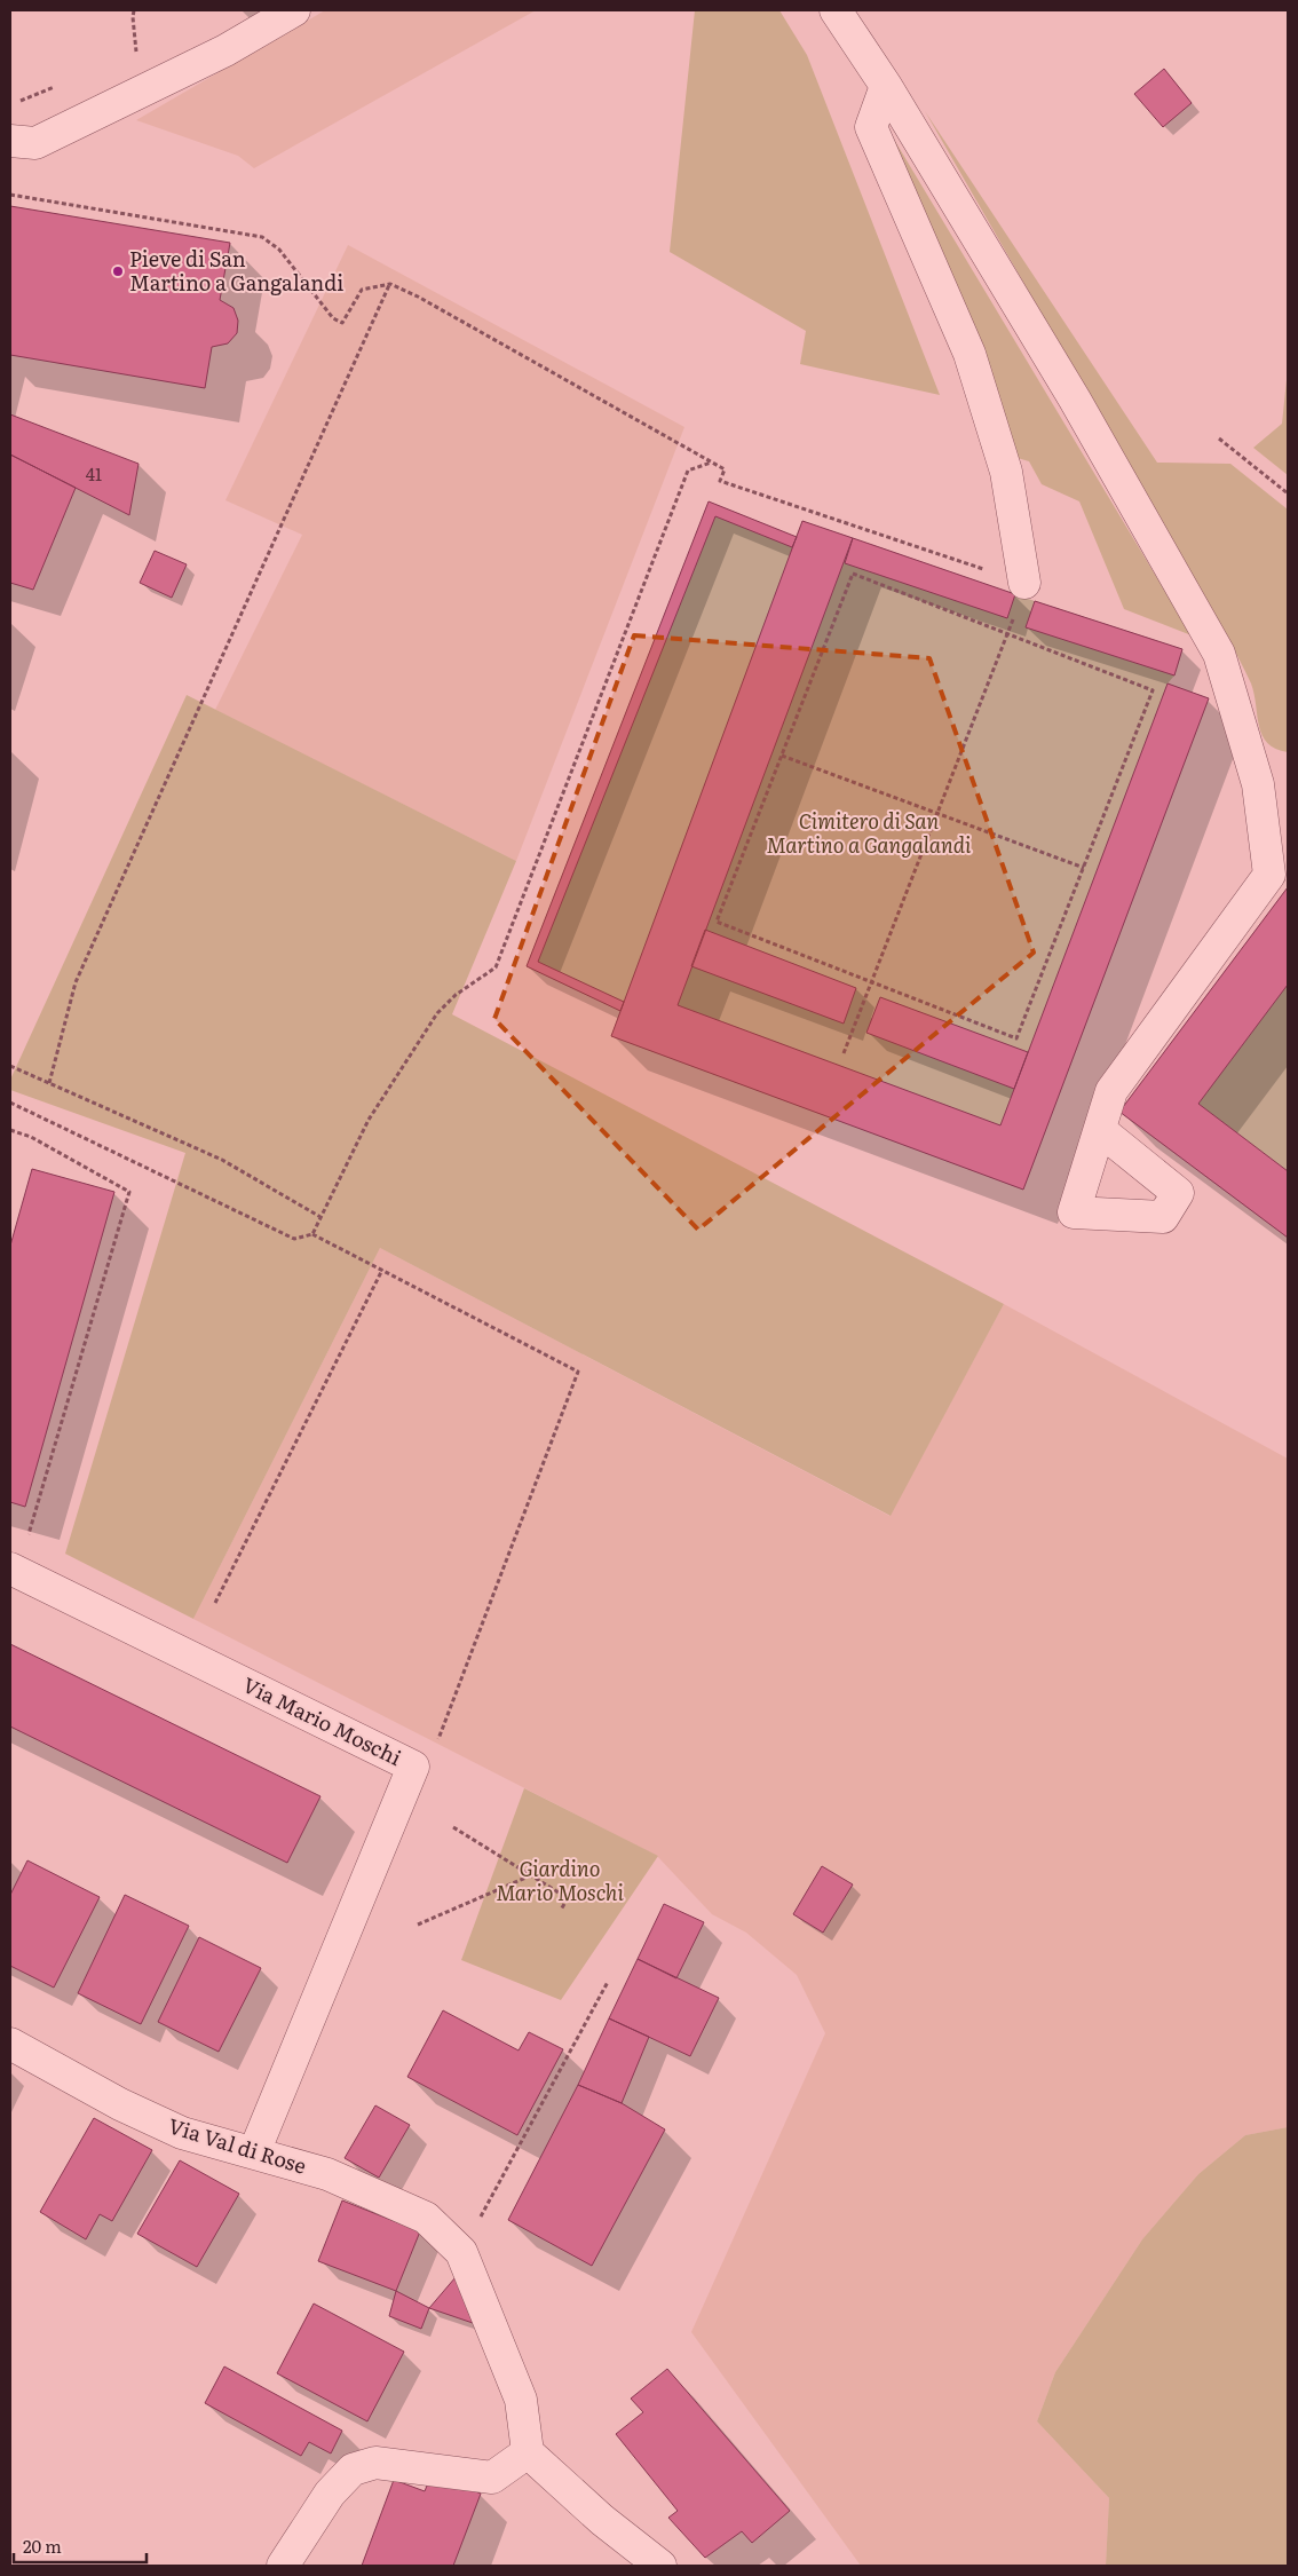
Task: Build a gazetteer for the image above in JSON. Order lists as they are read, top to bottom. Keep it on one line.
{"streets":{"street":["Via Mario Moschi","Via Val di Rose"]},"crossings":[["Via Mario Moschi","Via Val di Rose"]],"parks":["Cimitero di San Martino a Gangalandi","Giardino Mario Moschi"],"places":["Pieve di San Martino a Gangalandi"],"house_numbers":["41"],"scale_bar":"20 m"}
